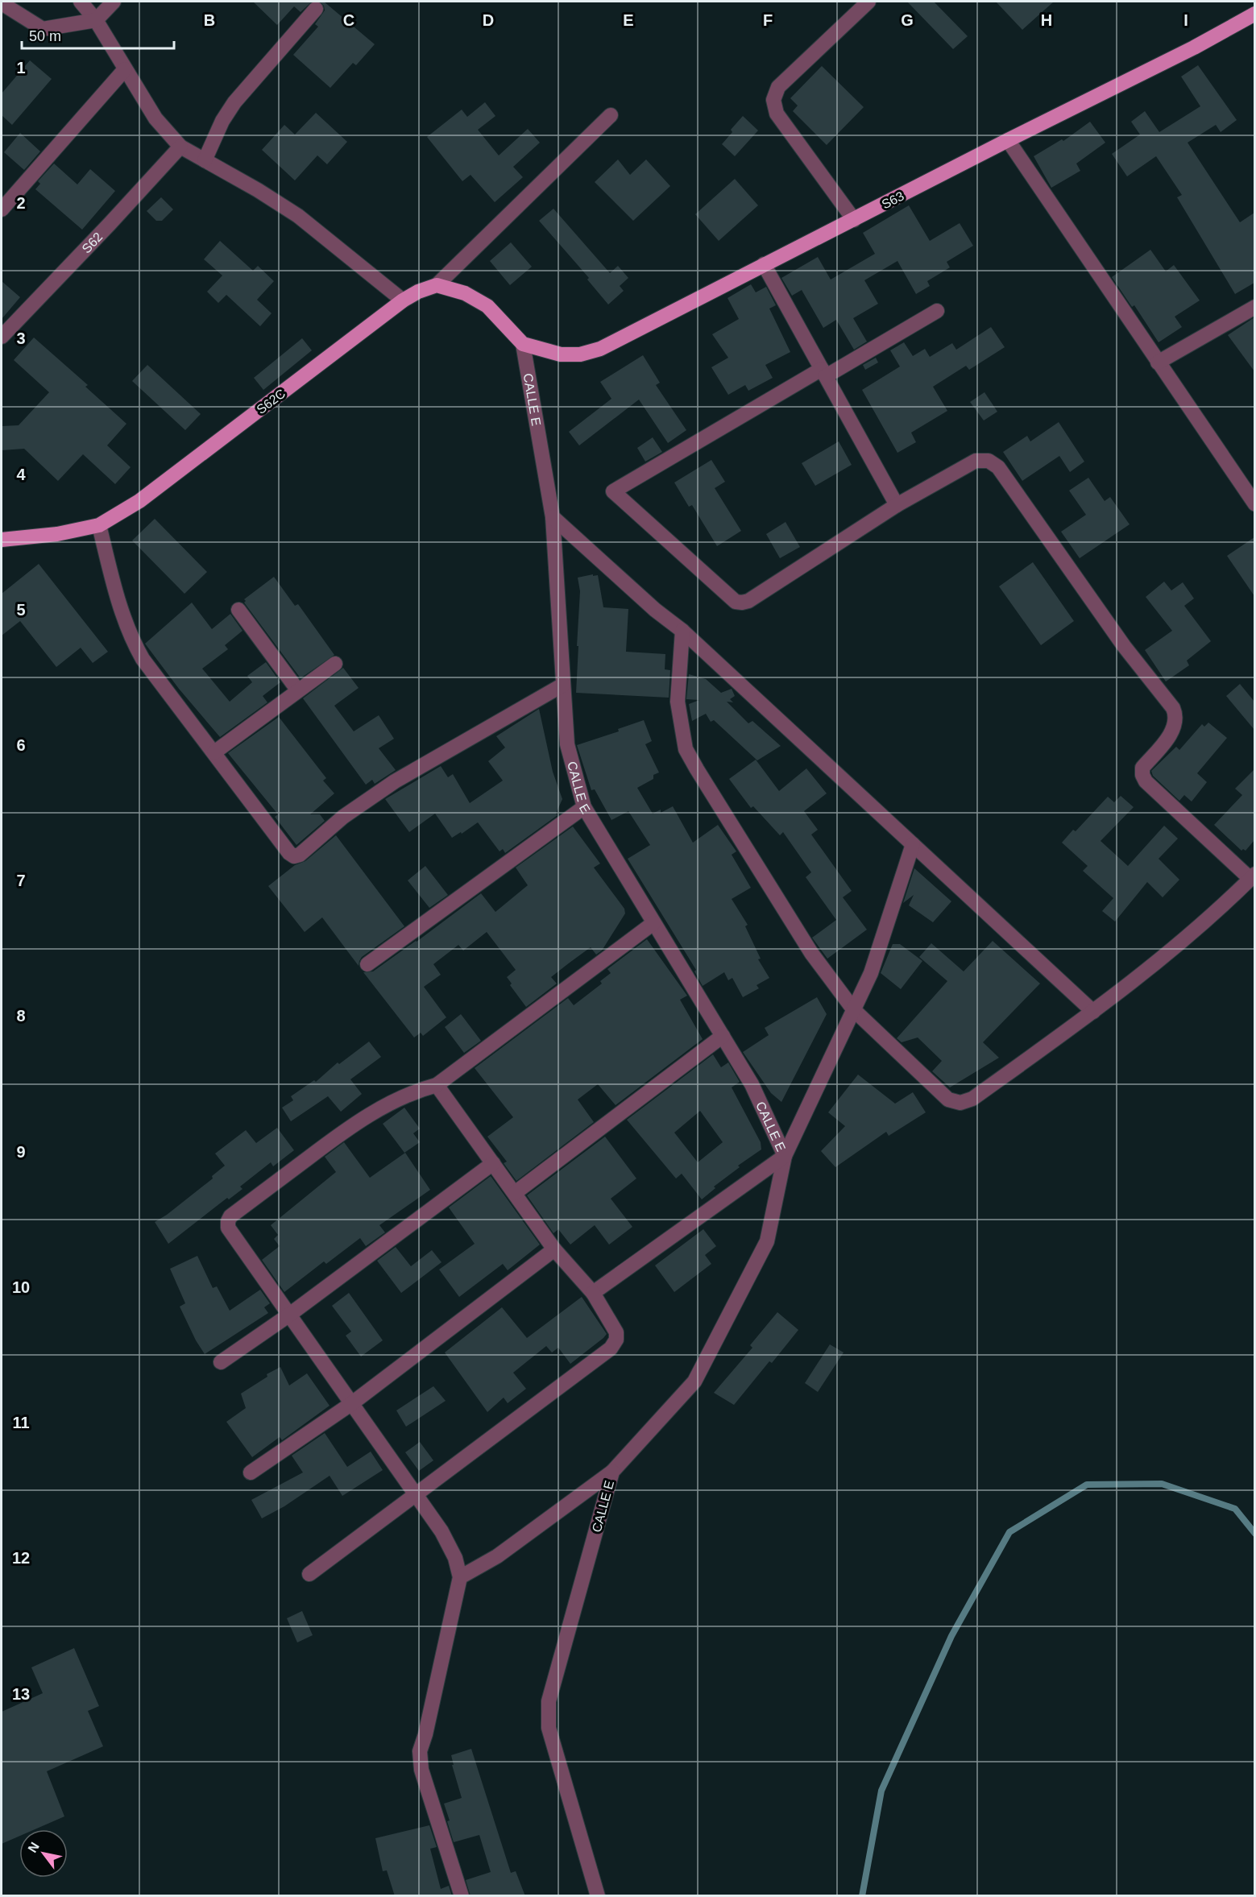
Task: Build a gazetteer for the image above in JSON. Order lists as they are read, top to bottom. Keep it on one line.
{"streets":{"main road":["S63","S62C"],"street":["S62","CALLE E"]},"crossings":[["S63","CALLE E"]],"scale_bar":"50 m","north":"top left","grid":{"columns":["B","C","D","E","F","G","H","I"],"rows":["1","2","3","4","5","6","7","8","9","10","11","12","13"]}}
